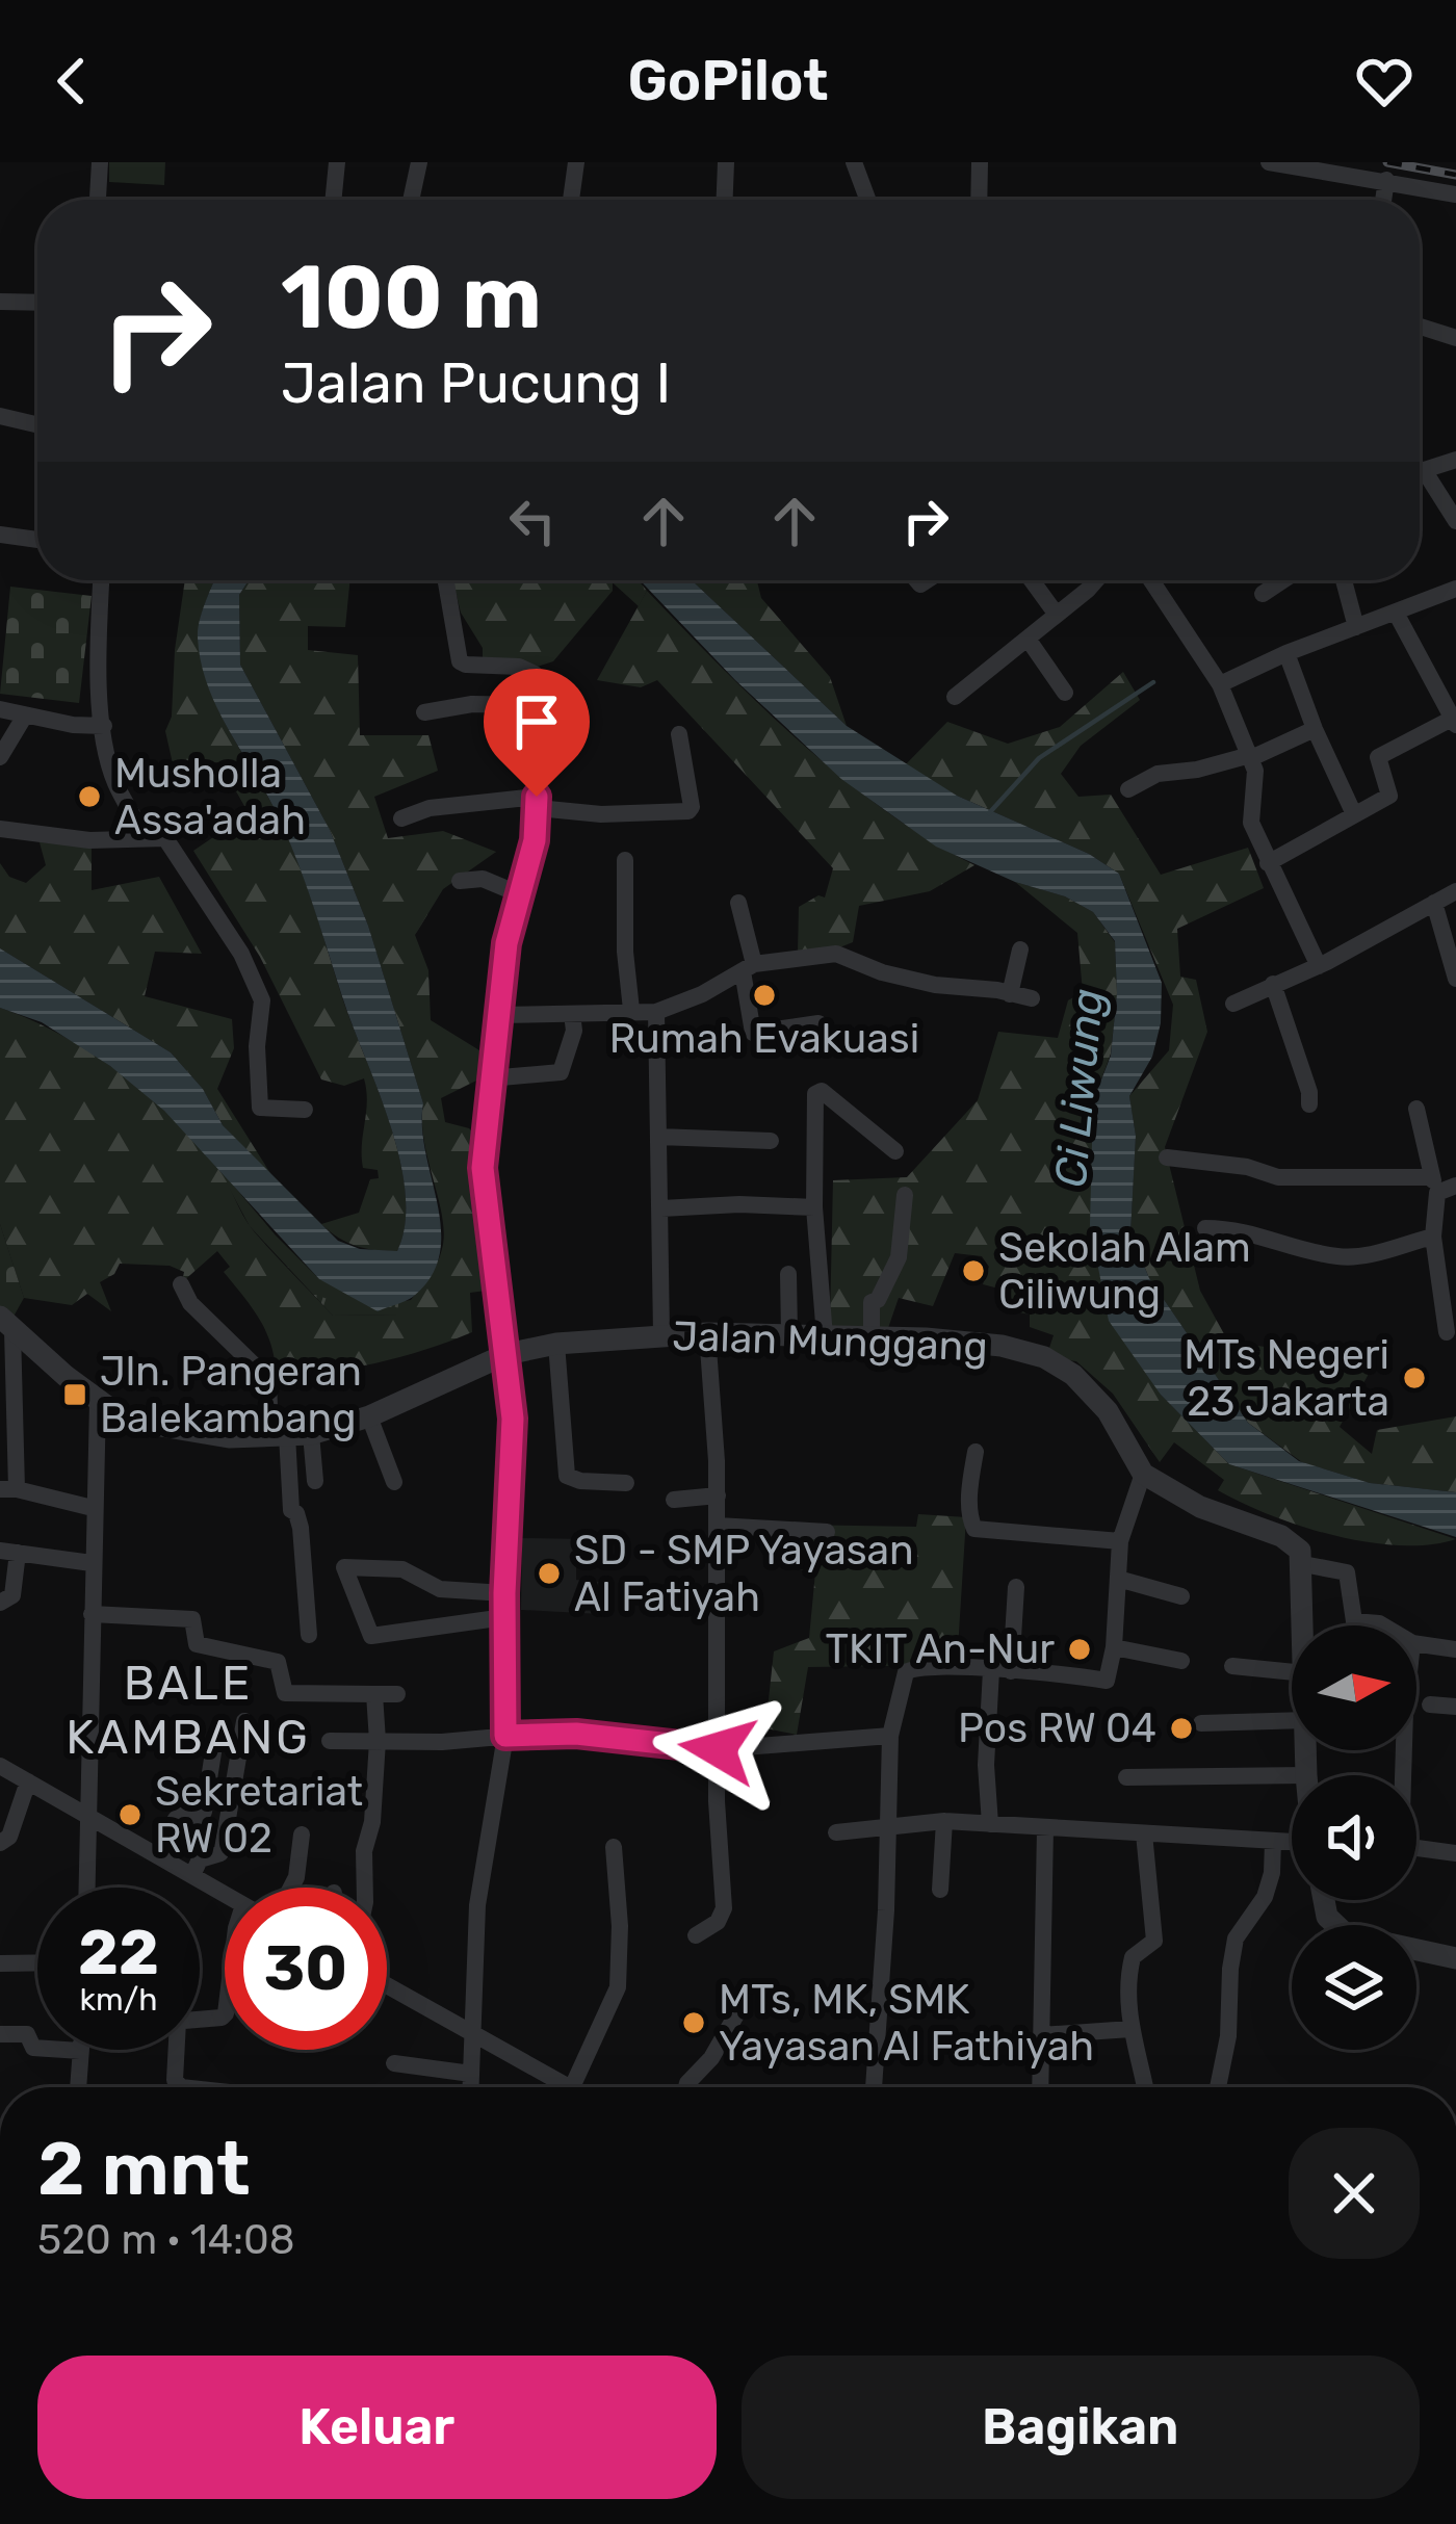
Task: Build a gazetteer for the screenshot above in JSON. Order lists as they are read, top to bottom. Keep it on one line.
{"streets":{"street":["Jalan Munggang"]},"districts":["BALE KAMBANG"],"water":["Ci Liwung"],"places":{"other":["Musholla Assa'adah","Rumah Evakuasi","Sekolah Alam Ciliwung","MTs Negeri 23 Jakarta","SD - SMP Yayasan Al Fatiyah","TKIT An-Nur","Pos RW 04","Sekretariat RW 02","MTs, MK, SMK Yayasan Al Fathiyah"],"transit":["Jln. Pangeran Balekambang"]},"north":"right","page":{"header":"GoPilot","turn":["100 m","Jalan Pucung I"],"speed":"22 km/h","limit":"30","heading":["2 mnt","520 m · 14:08"],"buttons":["Keluar","Bagikan"]}}
